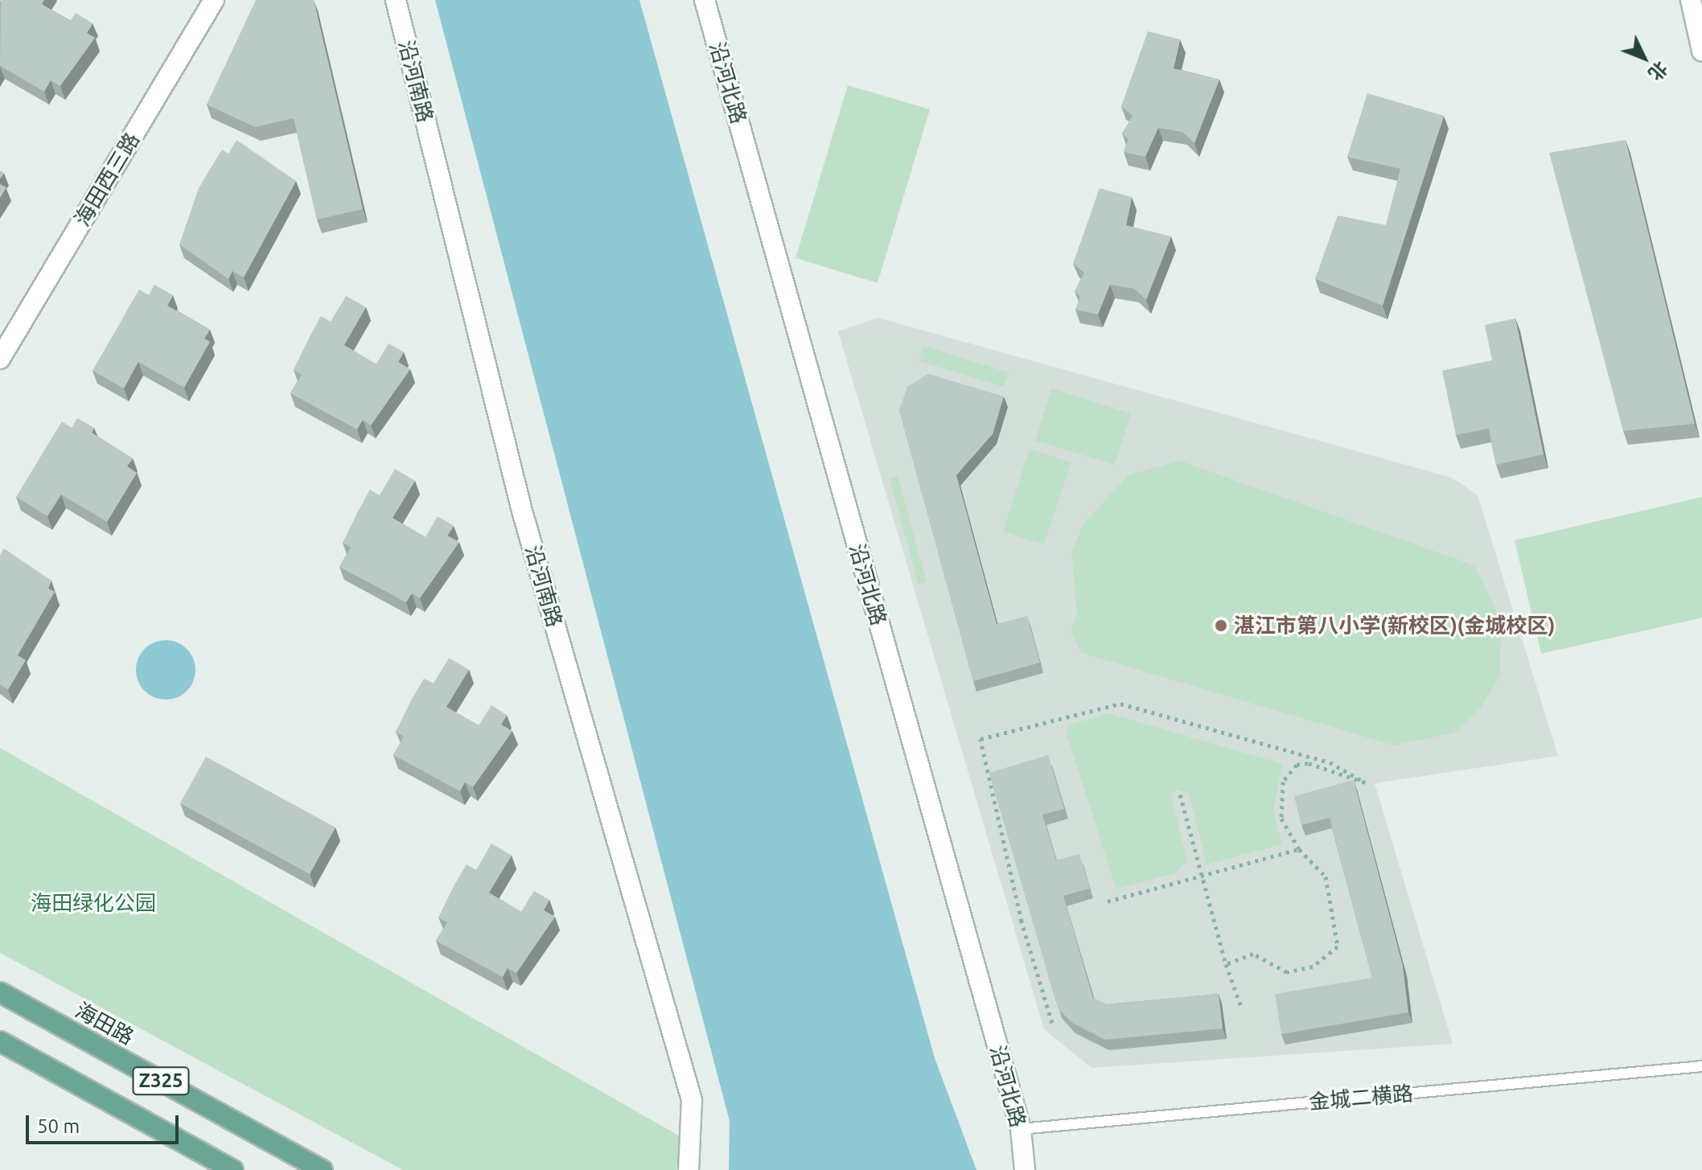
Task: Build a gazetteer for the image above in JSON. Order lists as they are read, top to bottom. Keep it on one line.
{"streets":{"main road":["海田路","Z325"],"street":["沿河南路","沿河北路","海田西三路"],"lane":["金城二横路"]},"crossings":[["沿河北路","金城二横路"]],"parks":["海田绿化公园"],"places":["湛江市第八小学(新校区)(金城校区)"],"scale_bar":"50 m","north":"bottom right"}
